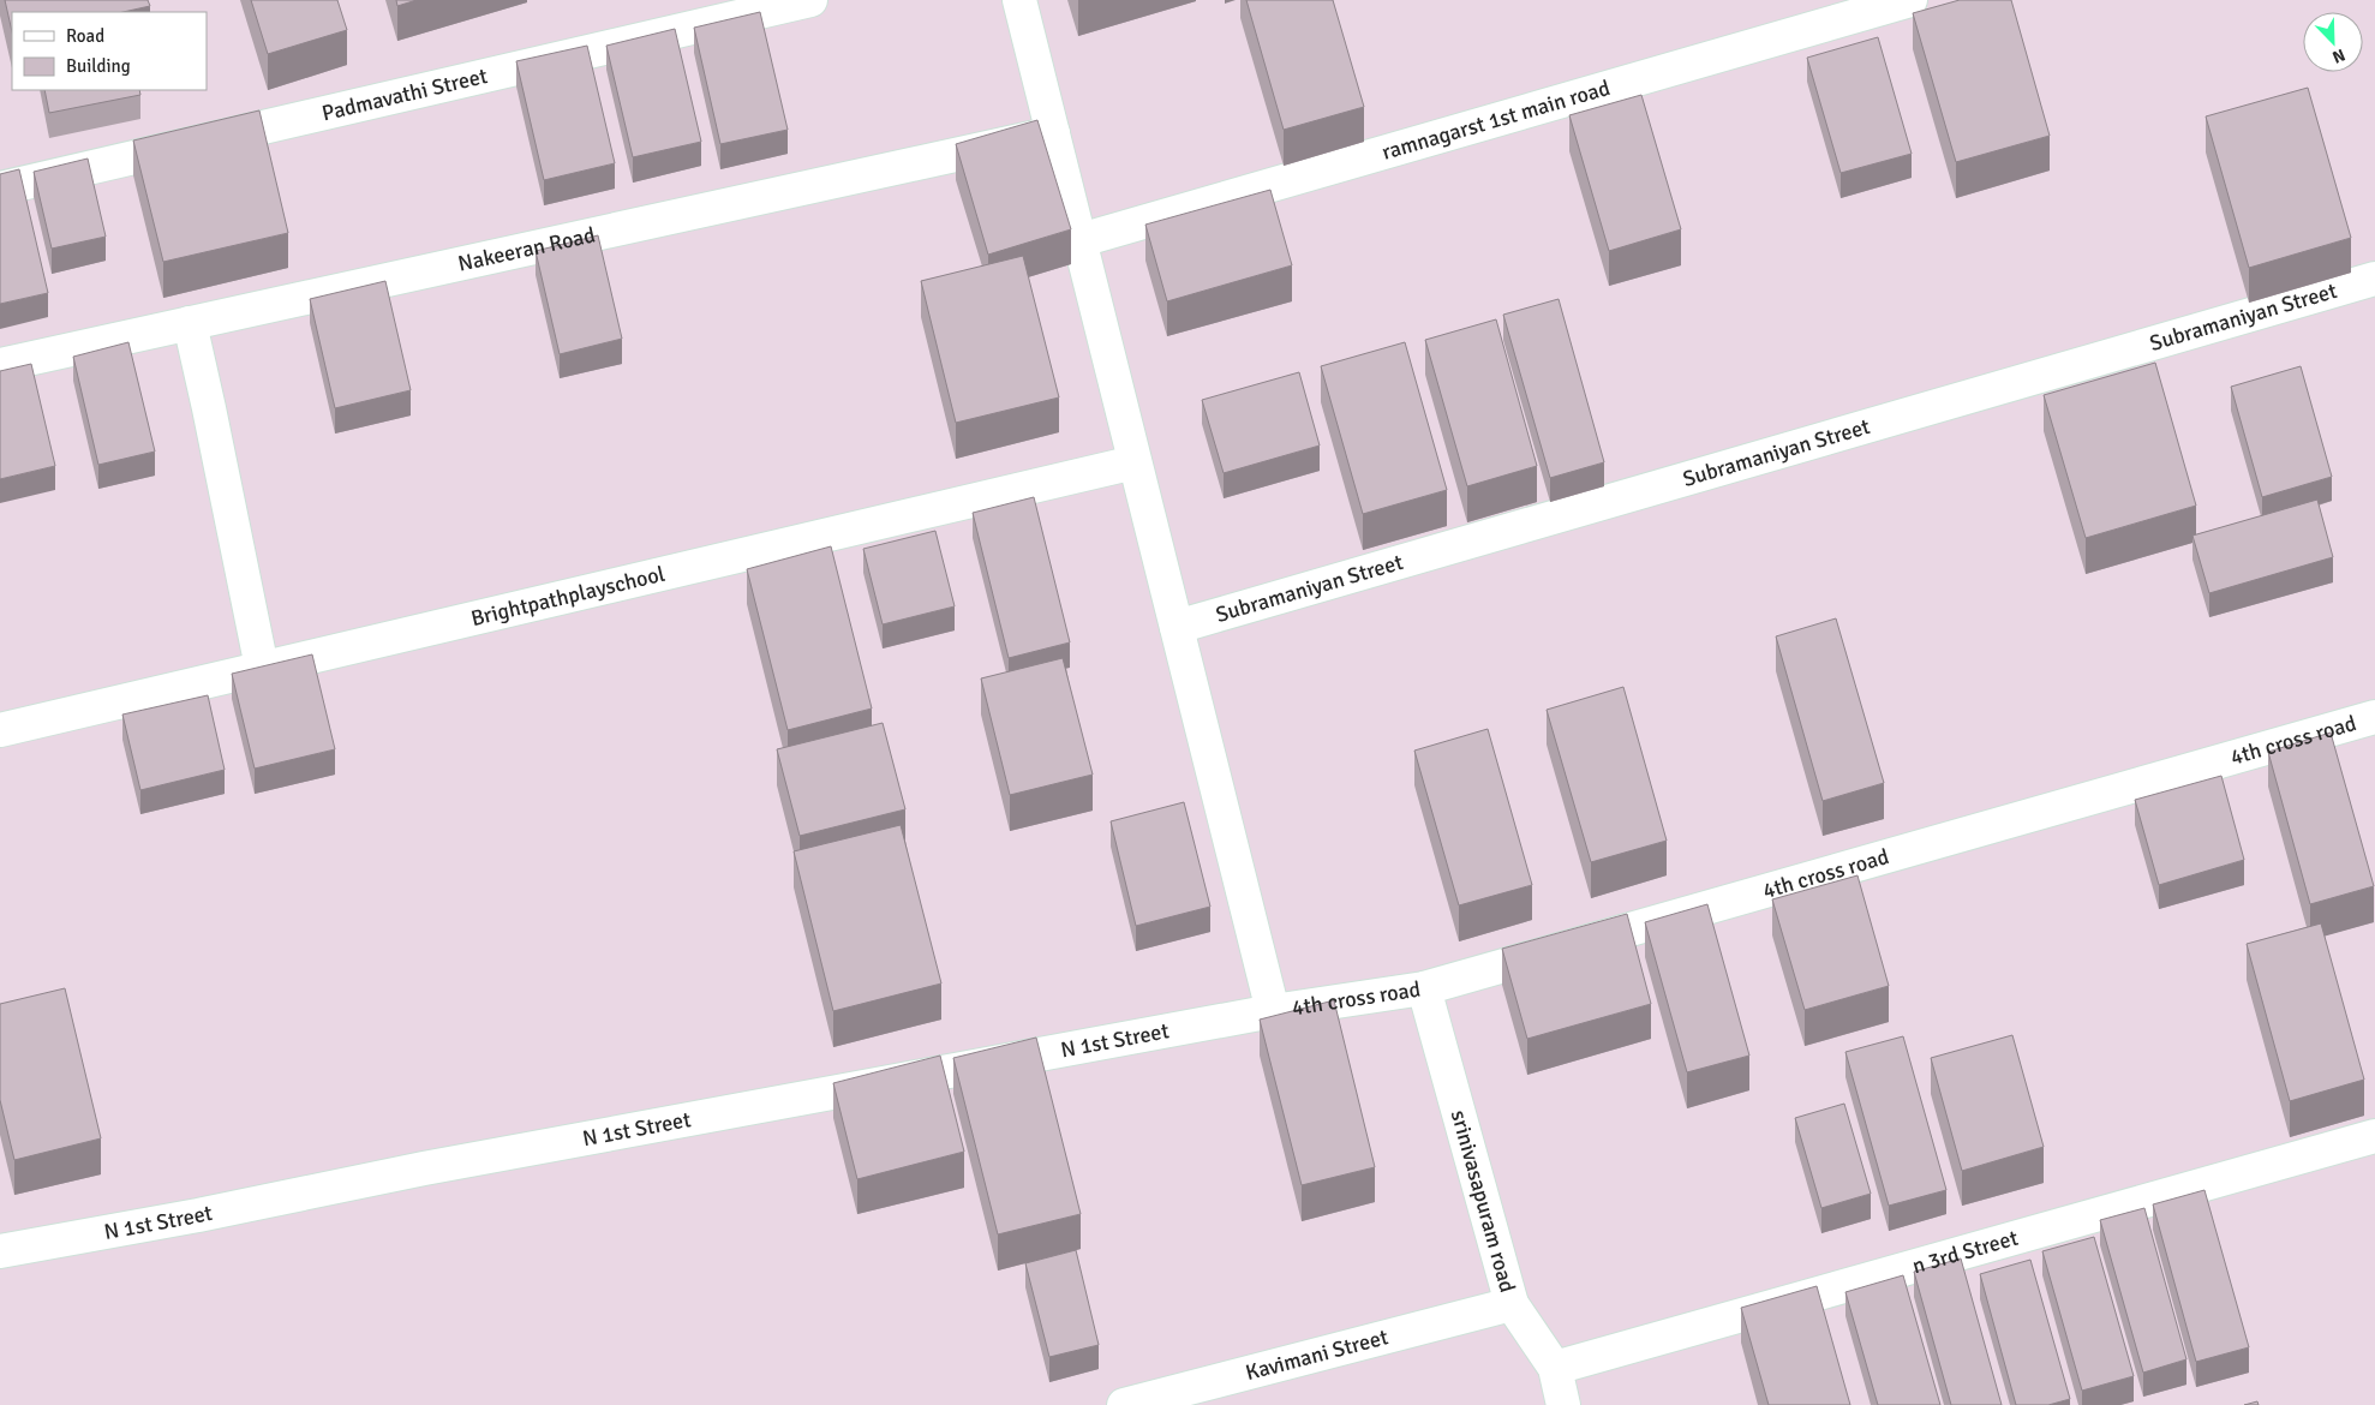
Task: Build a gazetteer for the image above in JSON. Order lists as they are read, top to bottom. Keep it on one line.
{"streets":{"street":["Padmavathi Street","ramnagarst 1st main road","Nakeeran Road","Subramaniyan Street","Brightpathplayschool","4th cross road","N 1st Street","srinivasapuram road","n 3rd Street","Kavimani Street"]},"crossings":[["4th cross road","N 1st Street"],["4th cross road","srinivasapuram road"],["srinivasapuram road","n 3rd Street"],["srinivasapuram road","Kavimani Street"]],"legend":["Road","Building"],"north":"bottom right"}
